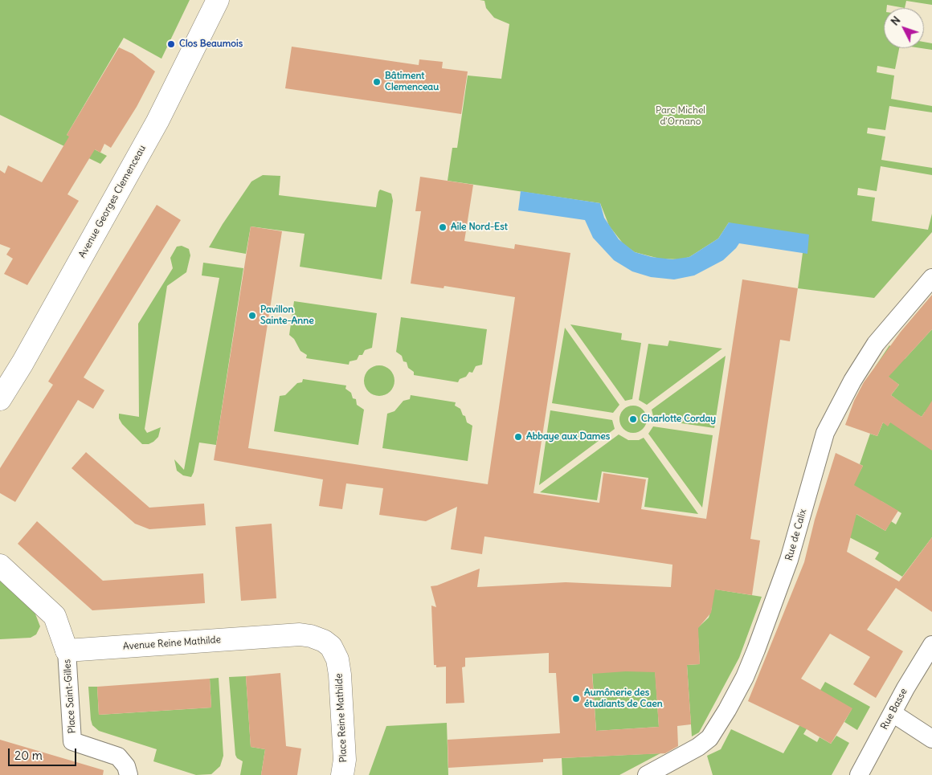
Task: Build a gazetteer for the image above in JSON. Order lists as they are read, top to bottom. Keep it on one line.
{"streets":{"main road":["Avenue Georges Clemenceau","Avenue Reine Mathilde","Place Reine Mathilde"],"street":["Rue de Calix","Place Saint-Gilles","Rue Basse"]},"crossings":[["Avenue Reine Mathilde","Place Saint-Gilles"],["Avenue Reine Mathilde","Place Reine Mathilde"]],"parks":["Parc Michel d'Ornano"],"places":["Clos Beaumois","Bâtiment Clemenceau","Aile Nord-Est","Pavillon Sainte-Anne","Charlotte Corday","Abbaye aux Dames","Aumônerie des étudiants de Caen"],"scale_bar":"20 m","north":"top left"}
